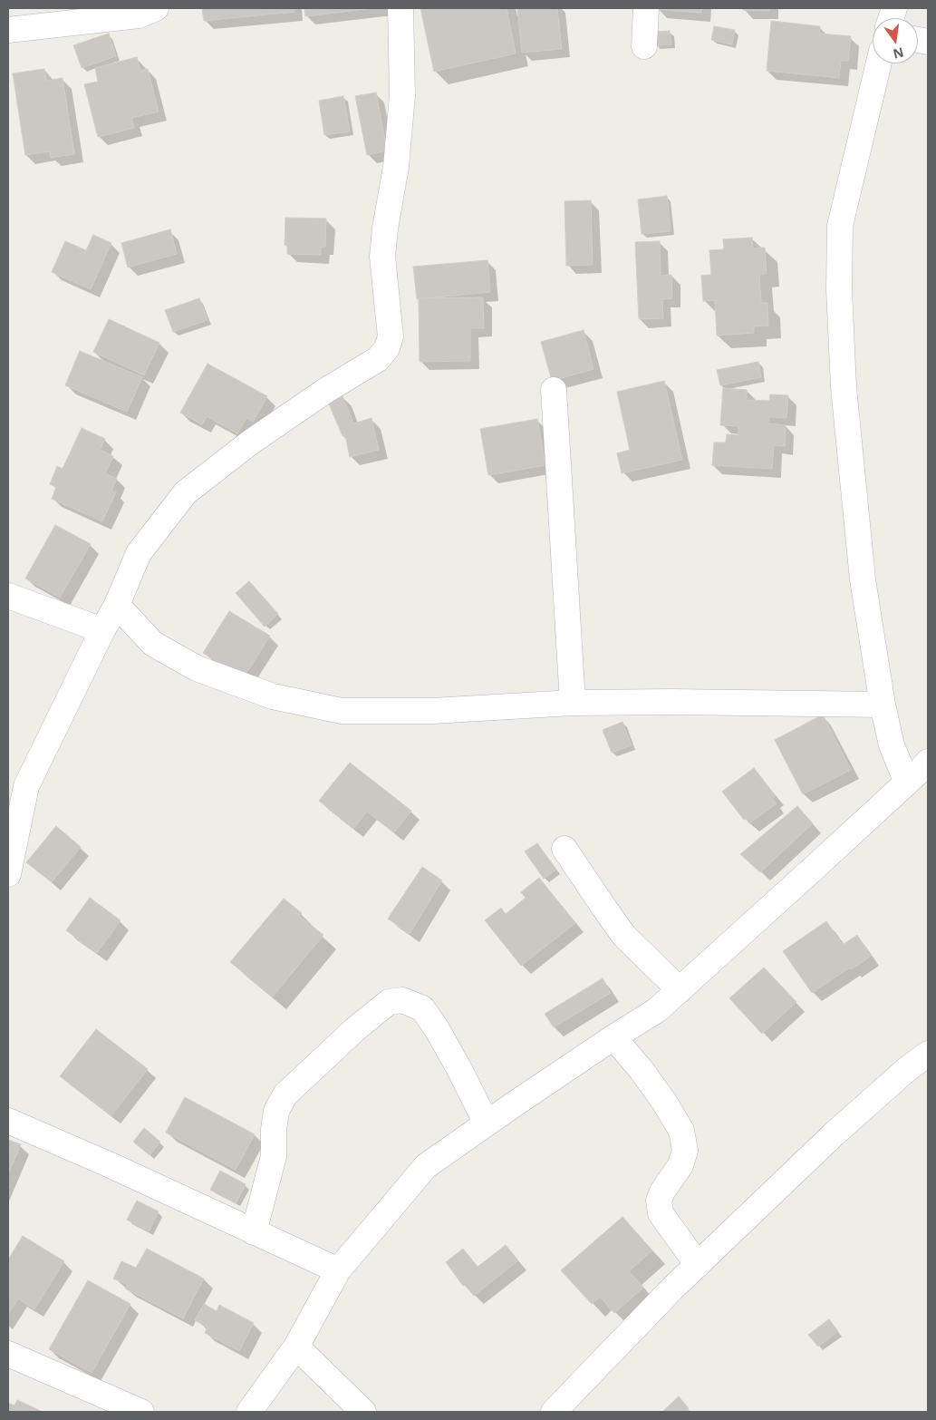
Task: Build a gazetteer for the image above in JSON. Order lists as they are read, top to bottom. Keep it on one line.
{"north":"bottom"}
